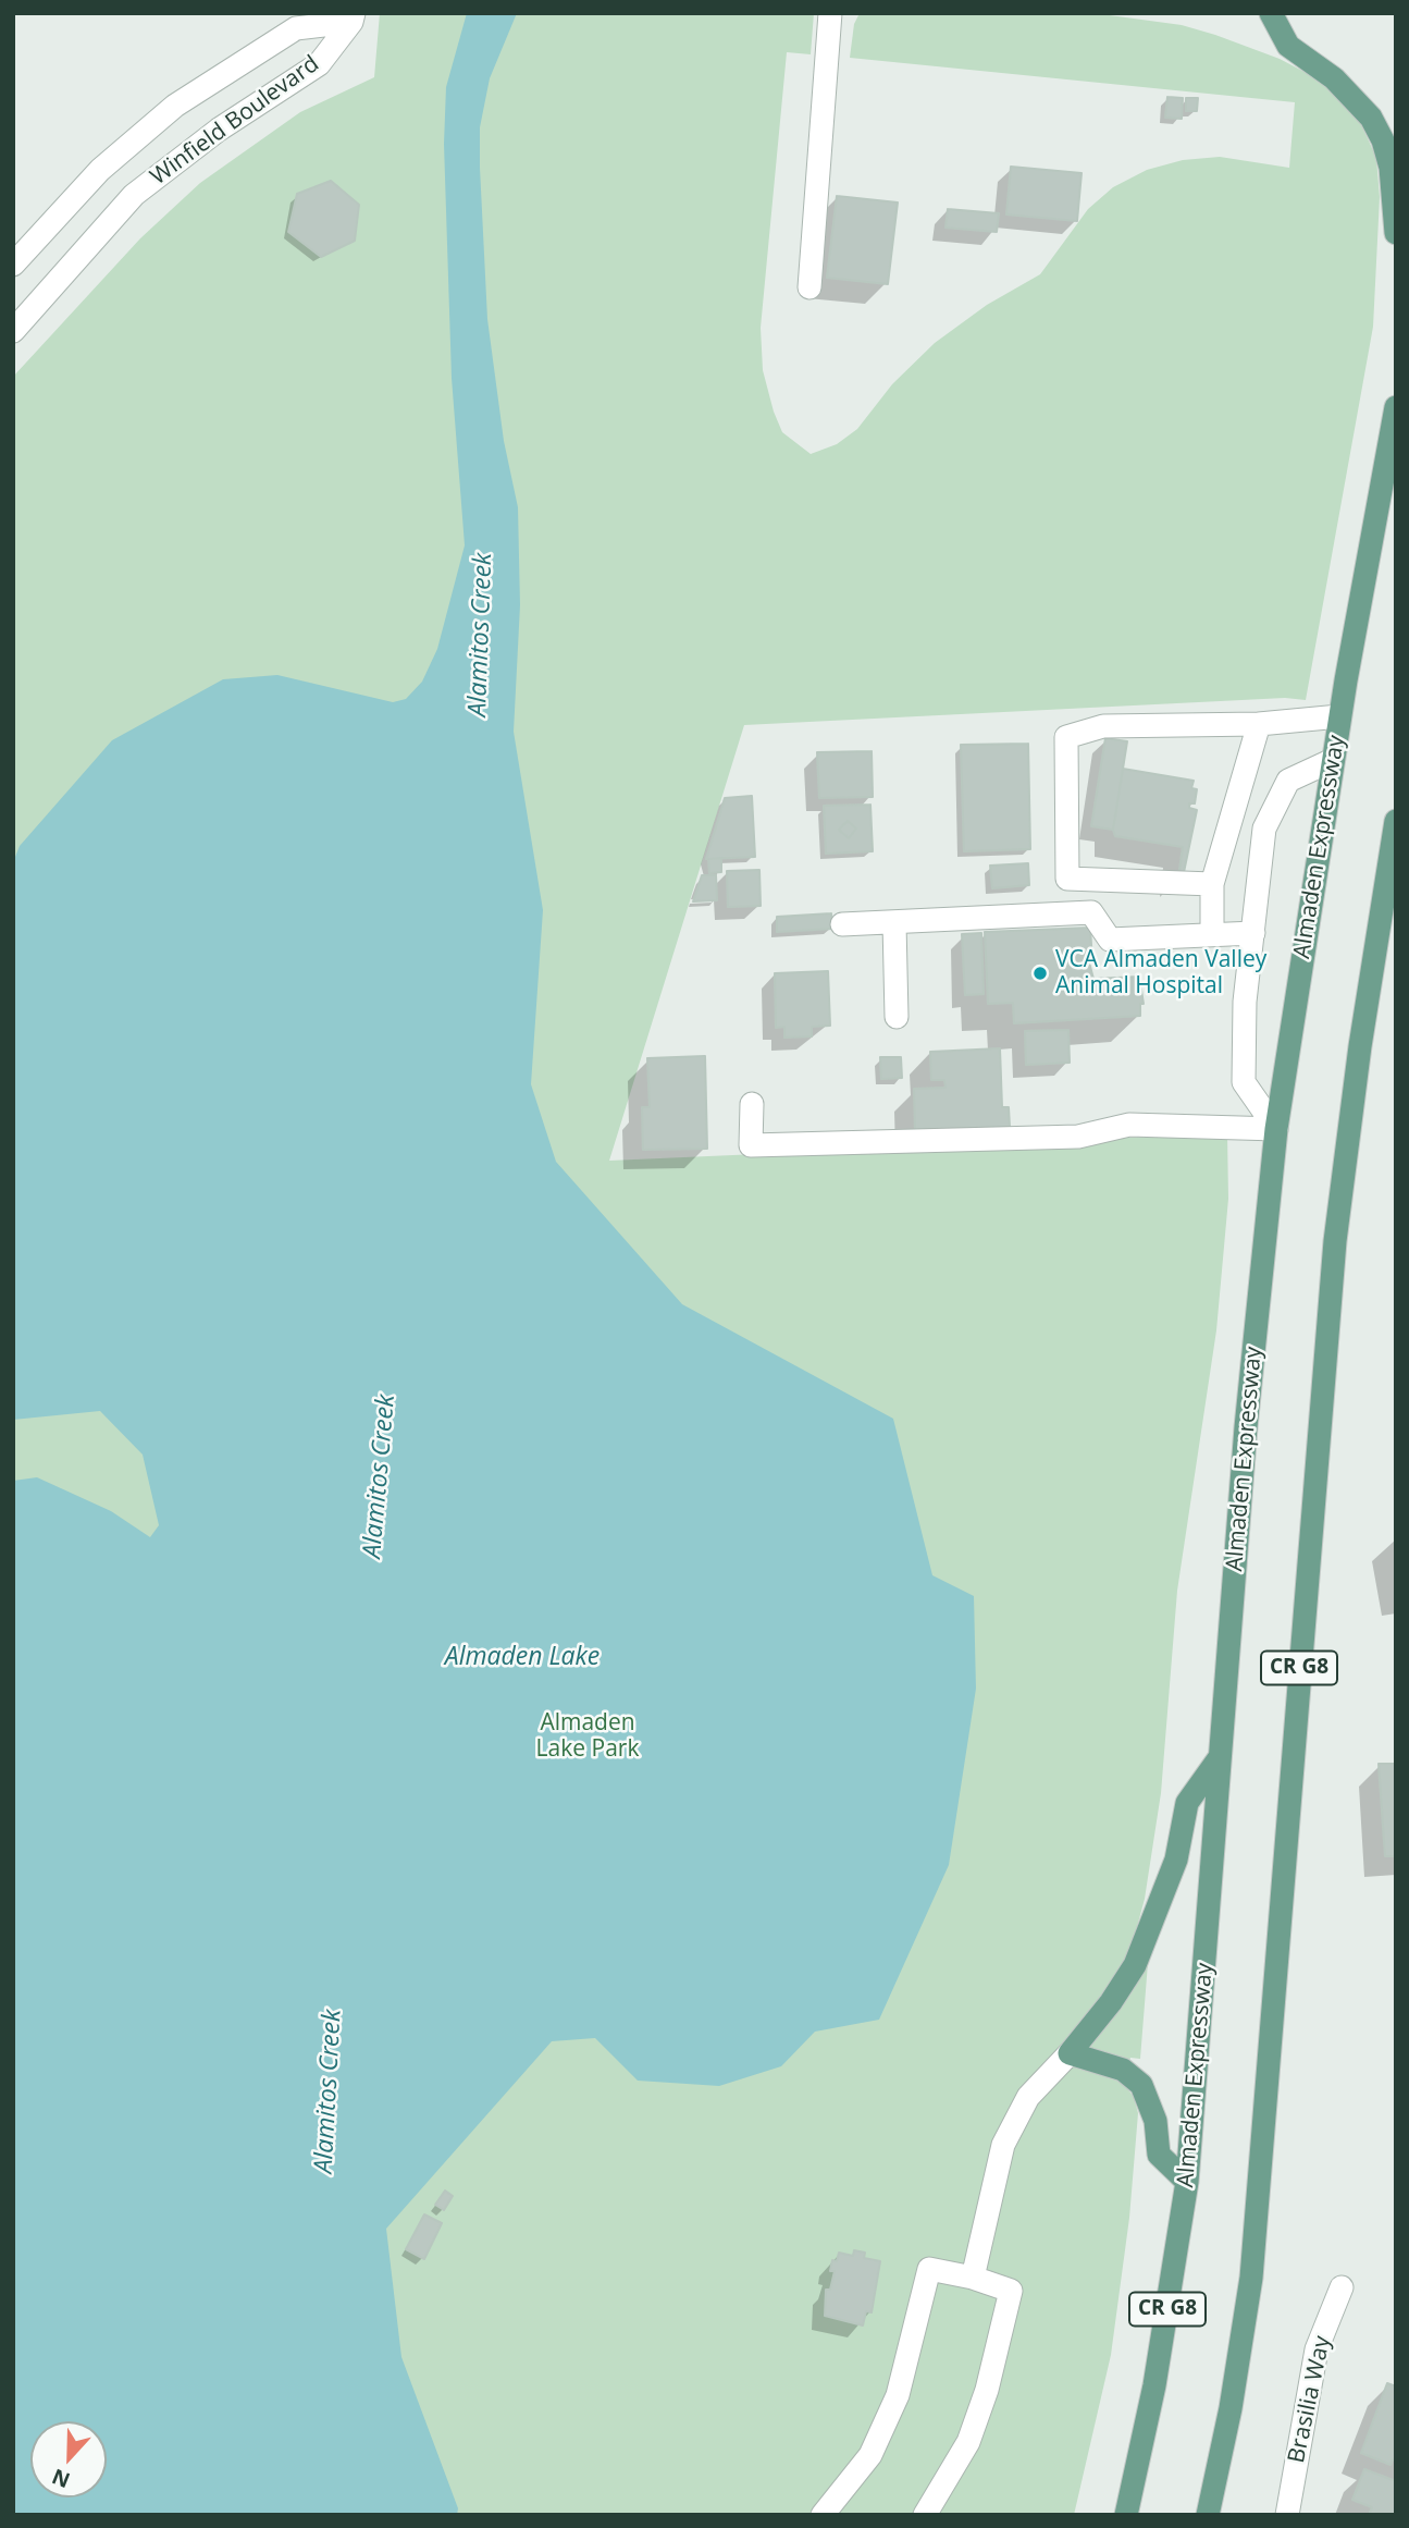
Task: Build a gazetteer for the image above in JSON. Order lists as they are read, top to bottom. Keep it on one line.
{"streets":{"main road":["Almaden Expressway","CR G8"],"street":["Winfield Boulevard","Brasilia Way"]},"water":["Alamitos Creek","Almaden Lake"],"parks":["Almaden Lake Park"],"places":["VCA Almaden Valley Animal Hospital"],"north":"bottom"}
